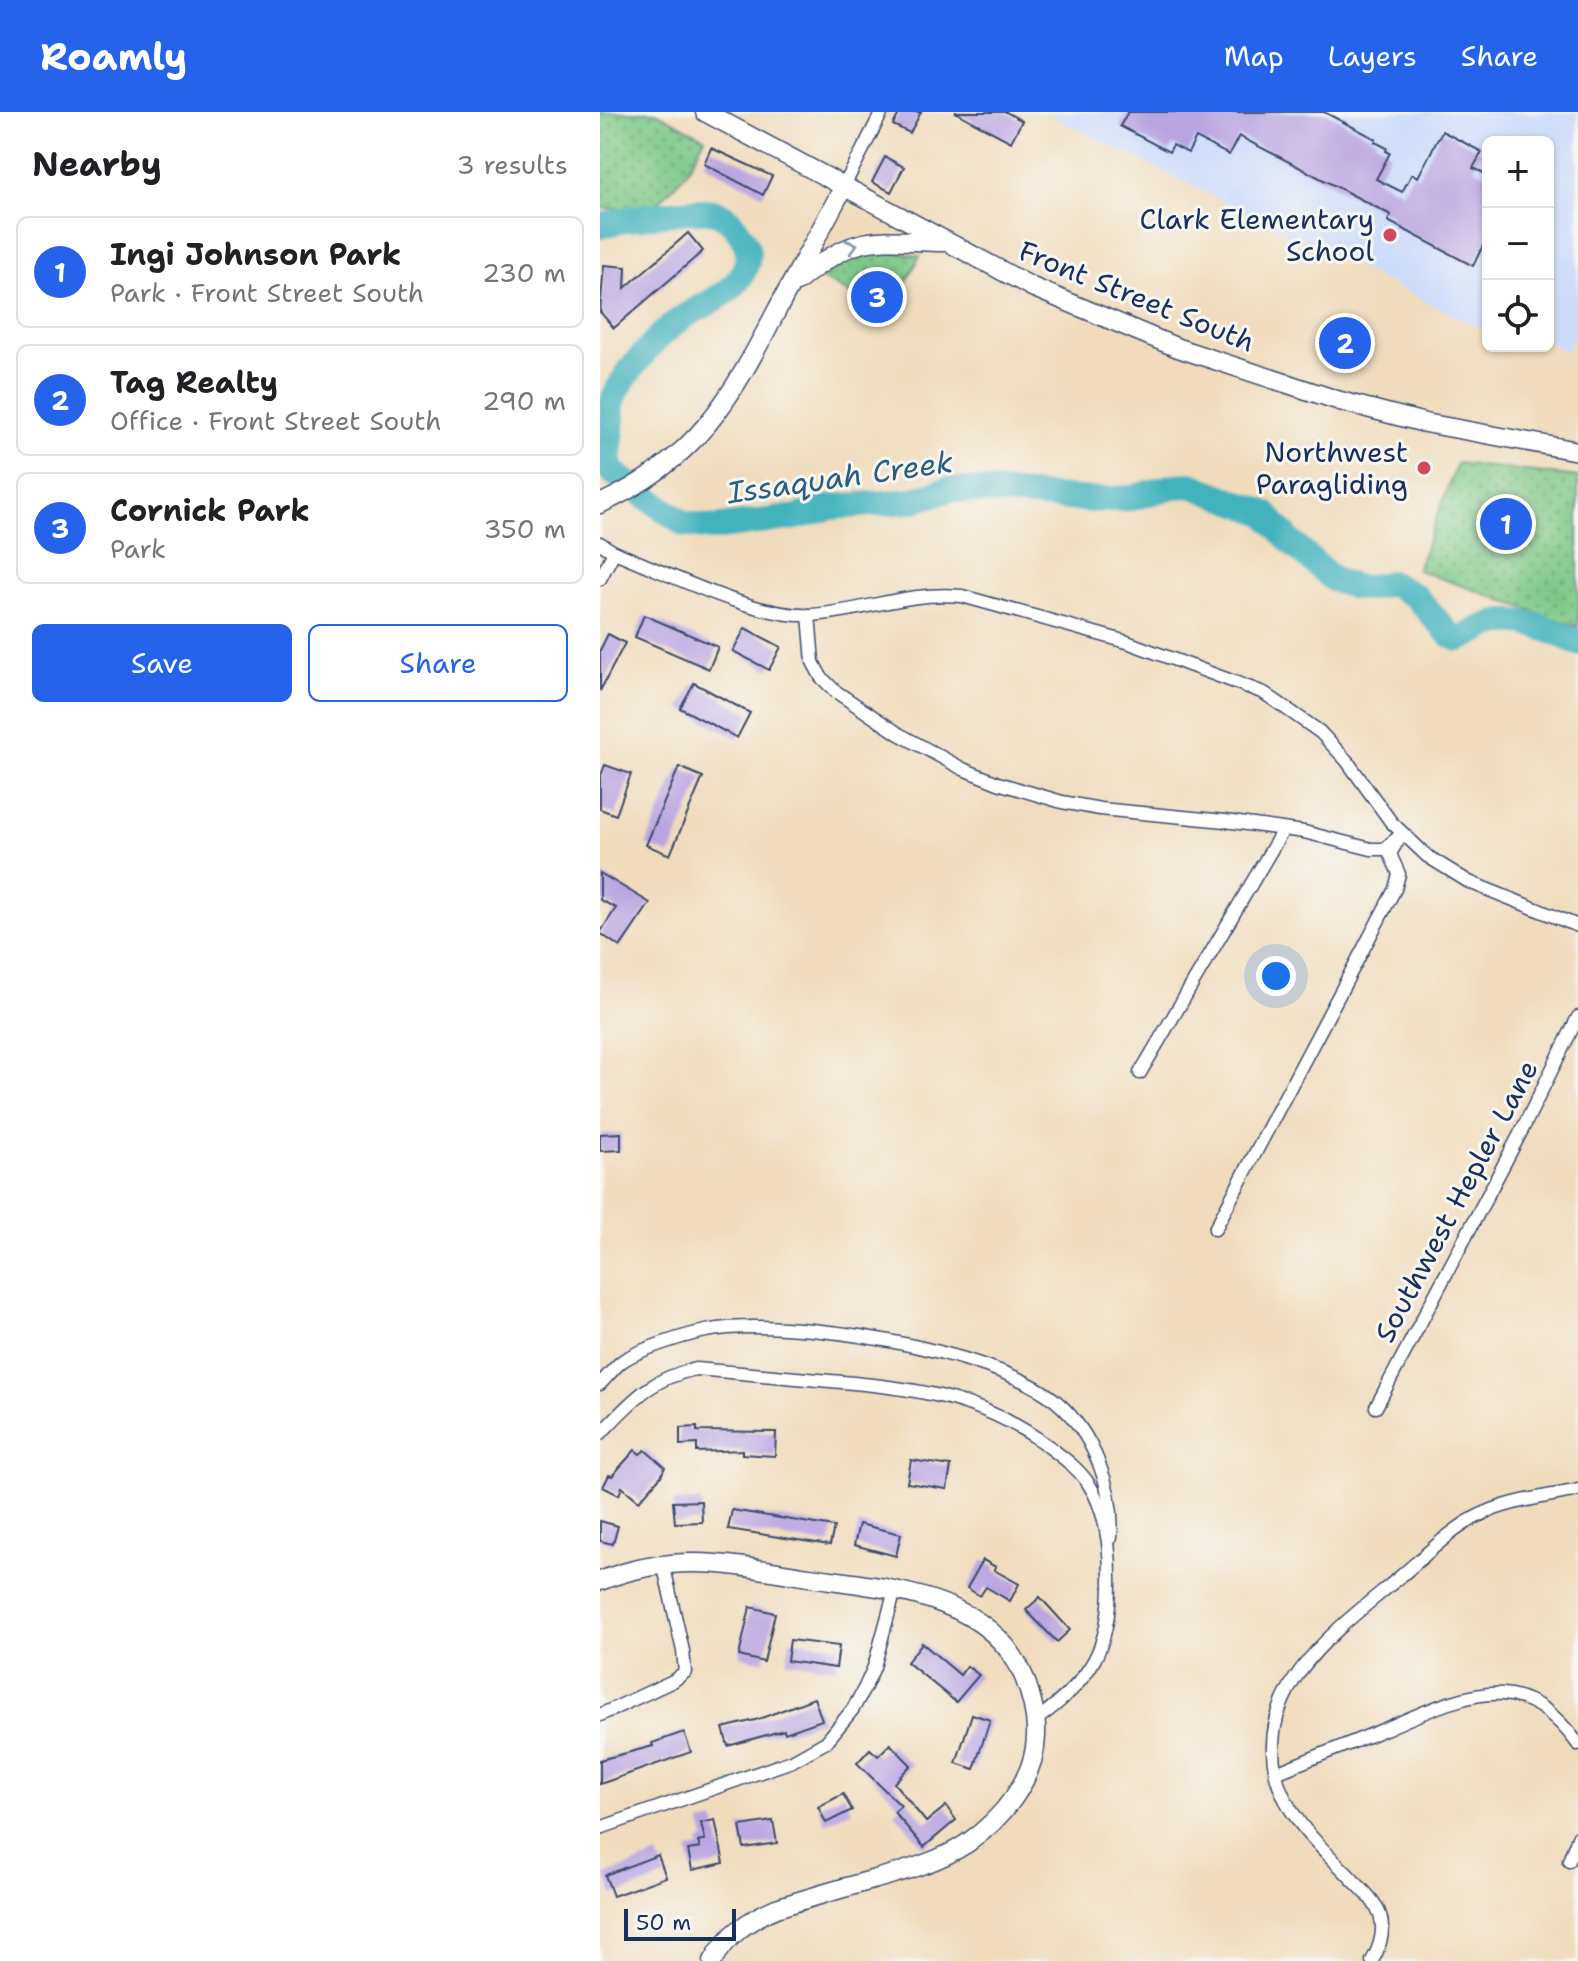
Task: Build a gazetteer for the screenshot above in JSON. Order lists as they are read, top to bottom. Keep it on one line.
{"streets":{"street":["Front Street South","Southwest Hepler Lane"]},"water":["Issaquah Creek"],"places":["Clark Elementary School","Northwest Paragliding"],"scale_bar":"50 m","page":{"header":"Roamly","nav":["Map","Layers","Share"],"heading":["Nearby","3 results"],"map_buttons":["+","−"],"list":[{"mark":"1","name":"Ingi Johnson Park","note":"Park · Front Street South","value":"230 m"},{"mark":"2","name":"Tag Realty","note":"Office · Front Street South","value":"290 m"},{"mark":"3","name":"Cornick Park","note":"Park","value":"350 m"}],"pins":["3","2","1"],"buttons":["Save","Share"],"scale":"50 m"}}
